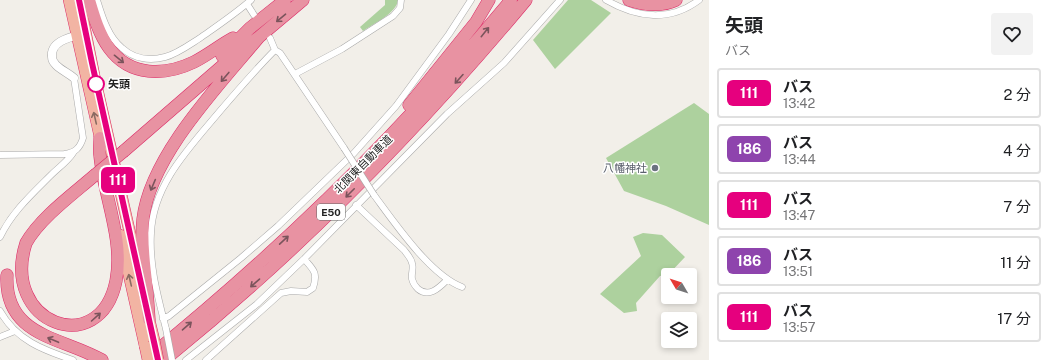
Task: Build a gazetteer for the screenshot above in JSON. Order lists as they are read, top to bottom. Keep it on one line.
{"streets":{"highway":["北関東自動車道","E50"]},"places":["矢頭","八幡神社"],"lines":["bus line 111"],"north":"top left","page":{"on_map":"111","heading":["矢頭","バス"],"list":[{"mark":"111","name":"バス","note":"13:42","value":"2 分"},{"mark":"186","name":"バス","note":"13:44","value":"4 分"},{"mark":"111","name":"バス","note":"13:47","value":"7 分"},{"mark":"186","name":"バス","note":"13:51","value":"11 分"},{"mark":"111","name":"バス","note":"13:57","value":"17 分"}]}}
